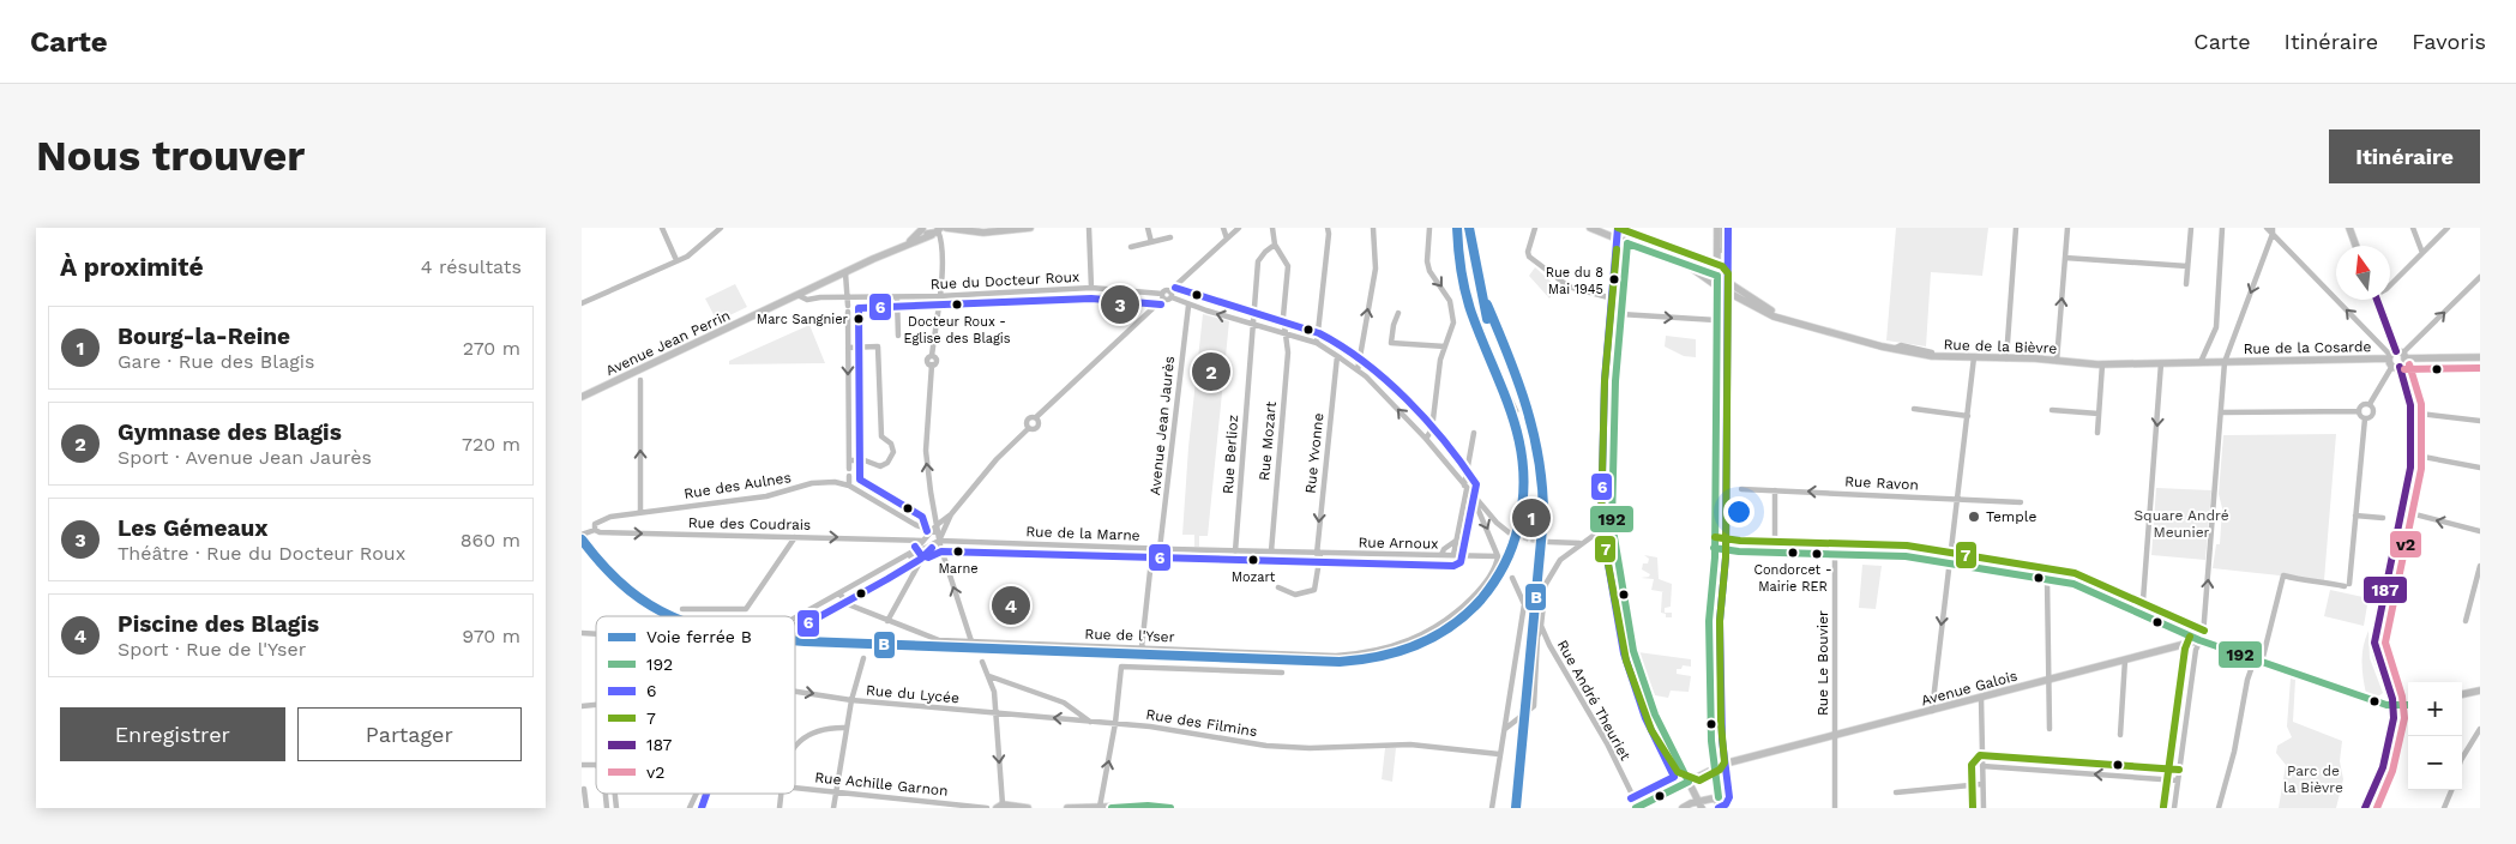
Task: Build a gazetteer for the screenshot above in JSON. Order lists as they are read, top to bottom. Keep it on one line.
{"streets":{"main road":["Avenue Jean Perrin","Rue de la Bièvre","Rue de la Cosarde","Avenue Galois"],"street":["Rue du Docteur Roux","Avenue Jean Jaurès","Rue Mozart","Rue Yvonne","Rue Berlioz","Rue Ravon","Rue des Aulnes","Rue des Coudrais","Rue de la Marne","Rue Arnoux","Rue de l'Yser","Rue Le Bouvier","Rue du Lycée","Rue André Theuriet","Rue des Filmins","Rue Achille Garnon"]},"crossings":[["Rue de la Bièvre","Rue de la Cosarde"],["Avenue Jean Jaurès","Rue de la Marne"],["Rue Mozart","Rue Berlioz"],["Rue Mozart","Rue de la Marne"],["Rue Yvonne","Rue Arnoux"],["Rue Berlioz","Rue de la Marne"],["Rue des Aulnes","Rue des Coudrais"],["Rue de la Marne","Rue Arnoux"],["Rue Arnoux","Rue de l'Yser"],["Rue Le Bouvier","Avenue Galois"],["Avenue Galois","Rue André Theuriet"],["Rue du Lycée","Rue des Filmins"]],"one_way":["Rue Yvonne","Rue Ravon","Rue des Coudrais"],"parks":["Square André Meunier","Parc de la Bièvre"],"places":["Rue du 8 Mai 1945","Docteur Roux - Eglise des Blagis","Marc Sangnier","Temple","Marne","Condorcet - Mairie RER","Mozart"],"lines":["rail line B","transit line 6","transit line 7","transit line 192","transit line 187","transit line v2"],"legend":["Voie ferrée B","192","6","7","187","v2"],"north":"top","page":{"header":"Carte","nav":["Carte","Itinéraire","Favoris"],"buttons":["Itinéraire",["Enregistrer","Partager"]],"title":"Nous trouver","heading":["À proximité","4 résultats"],"pins":["3","2","1","4"],"list":[{"mark":"1","name":"Bourg-la-Reine","note":"Gare · Rue des Blagis","value":"270 m"},{"mark":"2","name":"Gymnase des Blagis","note":"Sport · Avenue Jean Jaurès","value":"720 m"},{"mark":"3","name":"Les Gémeaux","note":"Théâtre · Rue du Docteur Roux","value":"860 m"},{"mark":"4","name":"Piscine des Blagis","note":"Sport · Rue de l'Yser","value":"970 m"}],"map_buttons":["+","−"]}}
